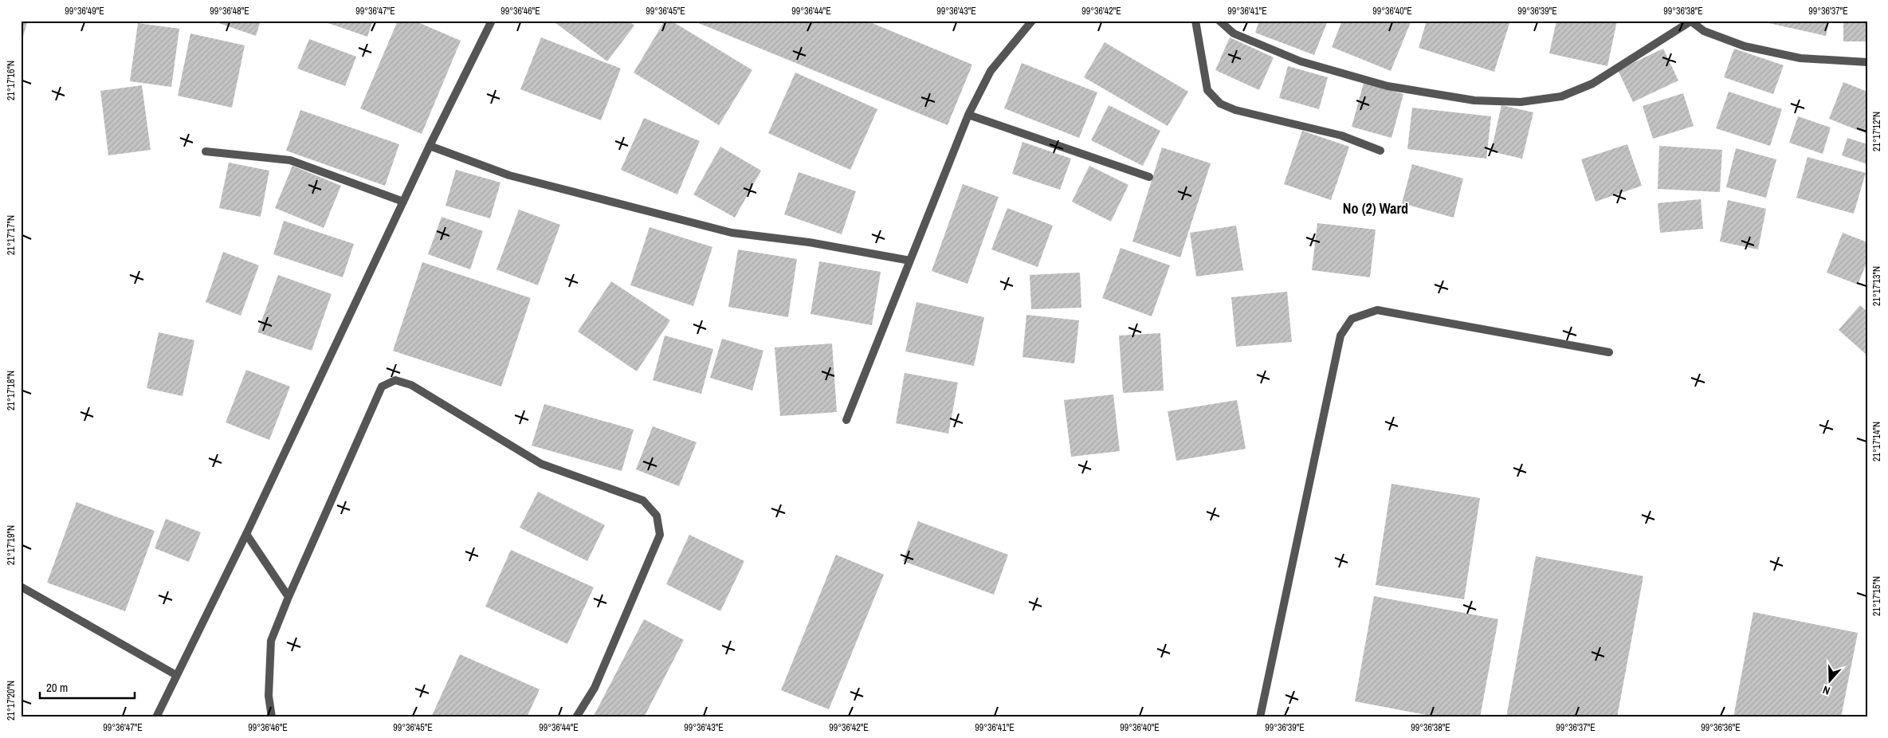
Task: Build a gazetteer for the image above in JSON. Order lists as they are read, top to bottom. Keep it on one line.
{"districts":["No (2) Ward"],"scale_bar":"20 m","north":"bottom","coordinates":["99°36'49\"E","99°36'48\"E","99°36'47\"E","99°36'46\"E","99°36'45\"E","99°36'44\"E","99°36'43\"E","99°36'42\"E","99°36'41\"E","99°36'40\"E","99°36'39\"E","99°36'38\"E","99°36'37\"E","21°17'16\"N","21°17'12\"N","21°17'17\"N","21°17'13\"N","21°17'18\"N","21°17'14\"N","21°17'19\"N","21°17'15\"N","21°17'20\"N","99°36'36\"E"]}
